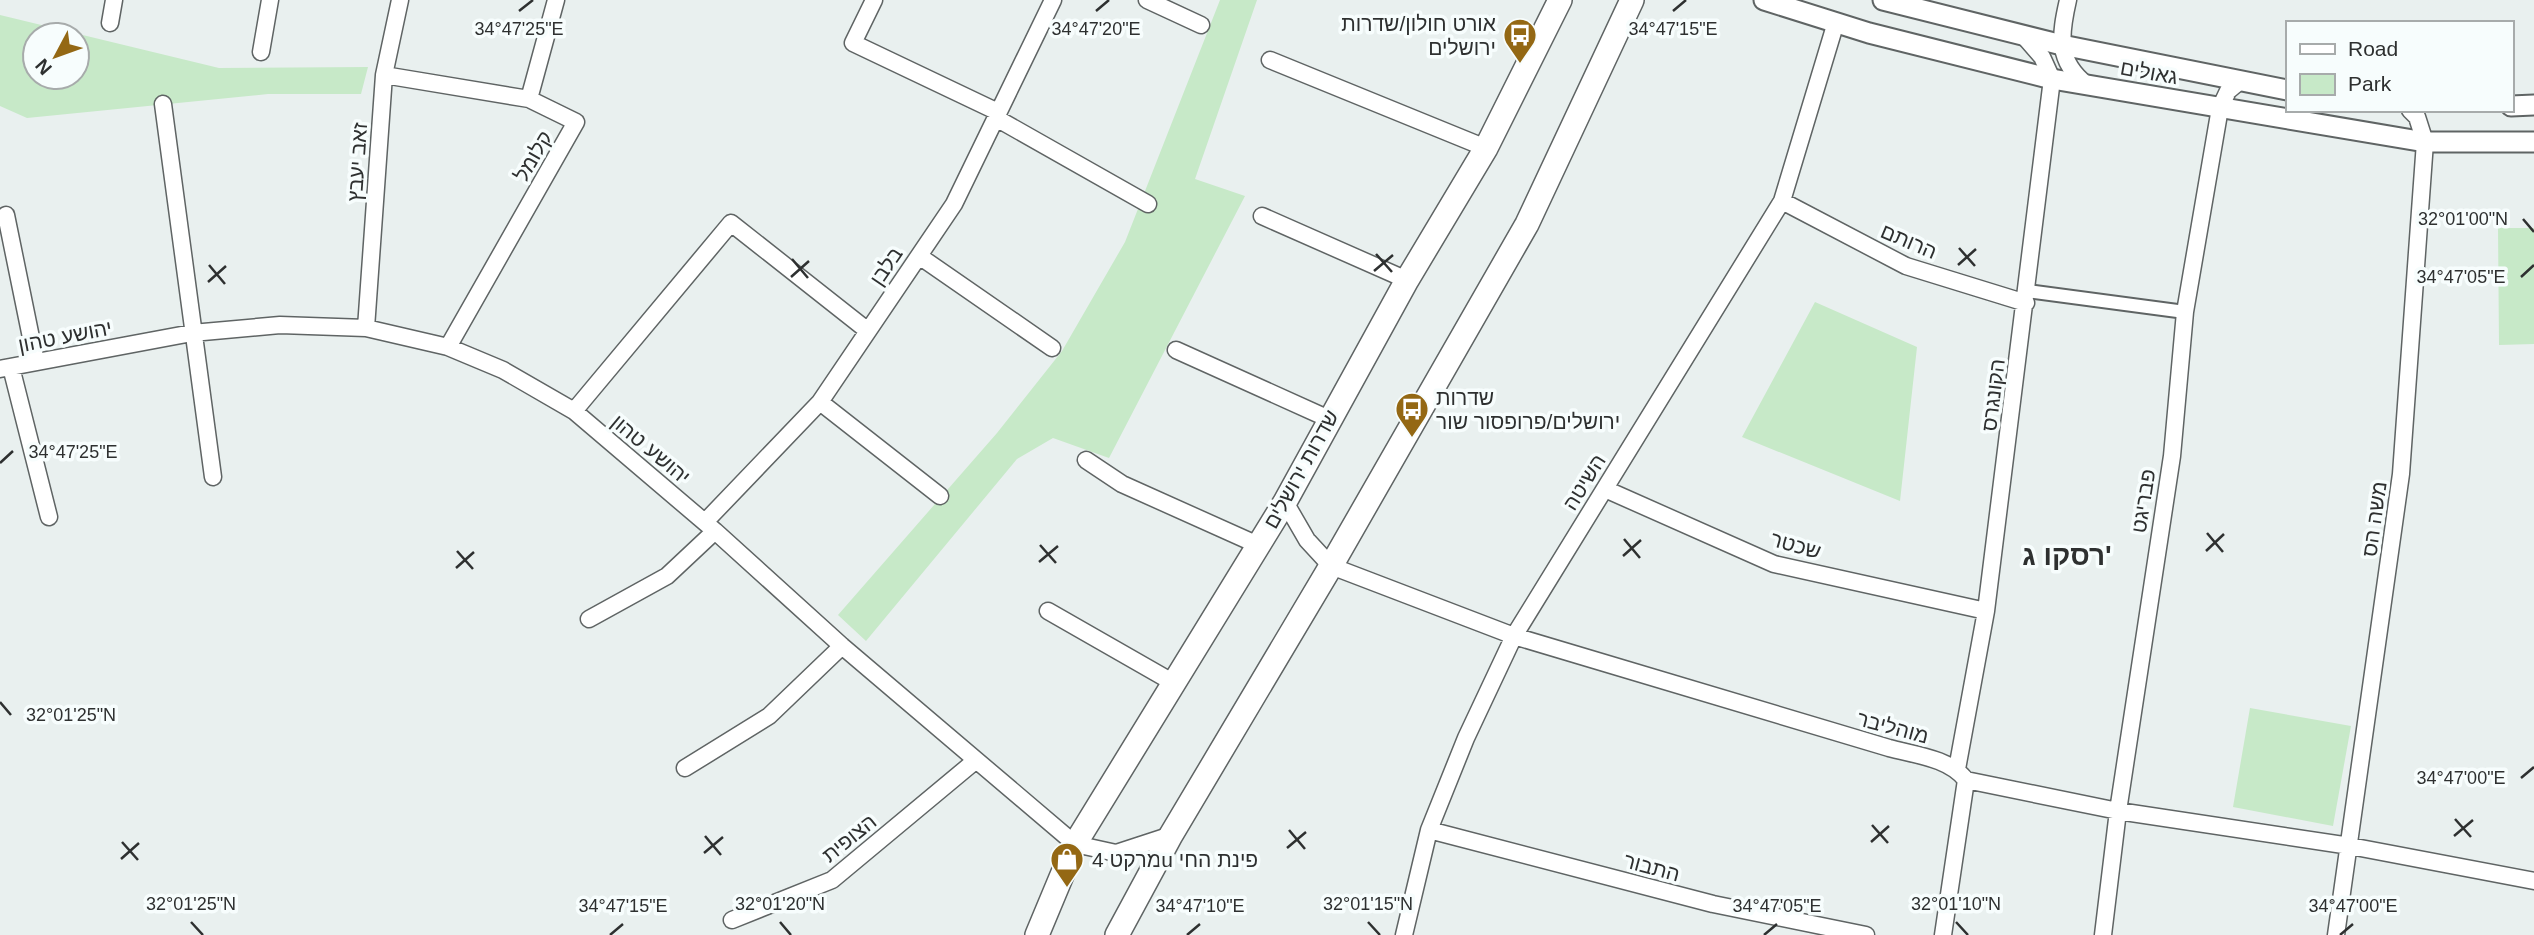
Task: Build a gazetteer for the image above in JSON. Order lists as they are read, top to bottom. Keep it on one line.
{"streets":{"main road":["שדרות ירושלים"],"street":["גאולים","קלומל","זאב יעבץ","הרותם","בלבן","יהושע טהון","הקונגרס","השיטה","פבריגט","משה הס","שכטר","מוהליבר","הצופית","התבור"]},"crossings":[["גאולים","הקונגרס"],["גאולים","השיטה"],["גאולים","פבריגט"],["גאולים","משה הס"],["קלומל","זאב יעבץ"],["קלומל","יהושע טהון"],["זאב יעבץ","יהושע טהון"],["הרותם","הקונגרס"],["הרותם","השיטה"],["בלבן","יהושע טהון"],["יהושע טהון","שדרות ירושלים"],["יהושע טהון","הצופית"],["הקונגרס","שכטר"],["הקונגרס","מוהליבר"],["שדרות ירושלים","מוהליבר"],["השיטה","שכטר"],["השיטה","מוהליבר"],["השיטה","התבור"],["פבריגט","מוהליבר"],["משה הס","מוהליבר"]],"districts":["רסקו ג'"],"places":{"bus stop":["אורט חולון/שדרות ירושלים","שדרות ירושלים/פרופסור שור"],"shop":["מרקט 4u פינת החי"]},"legend":["Road","Park"],"north":"bottom left","coordinates":["34°47'25\"E","34°47'20\"E","34°47'15\"E","32°01'00\"N","34°47'05\"E","32°01'25\"N","34°47'00\"E","32°01'20\"N","32°01'15\"N","32°01'10\"N","34°47'10\"E"]}
